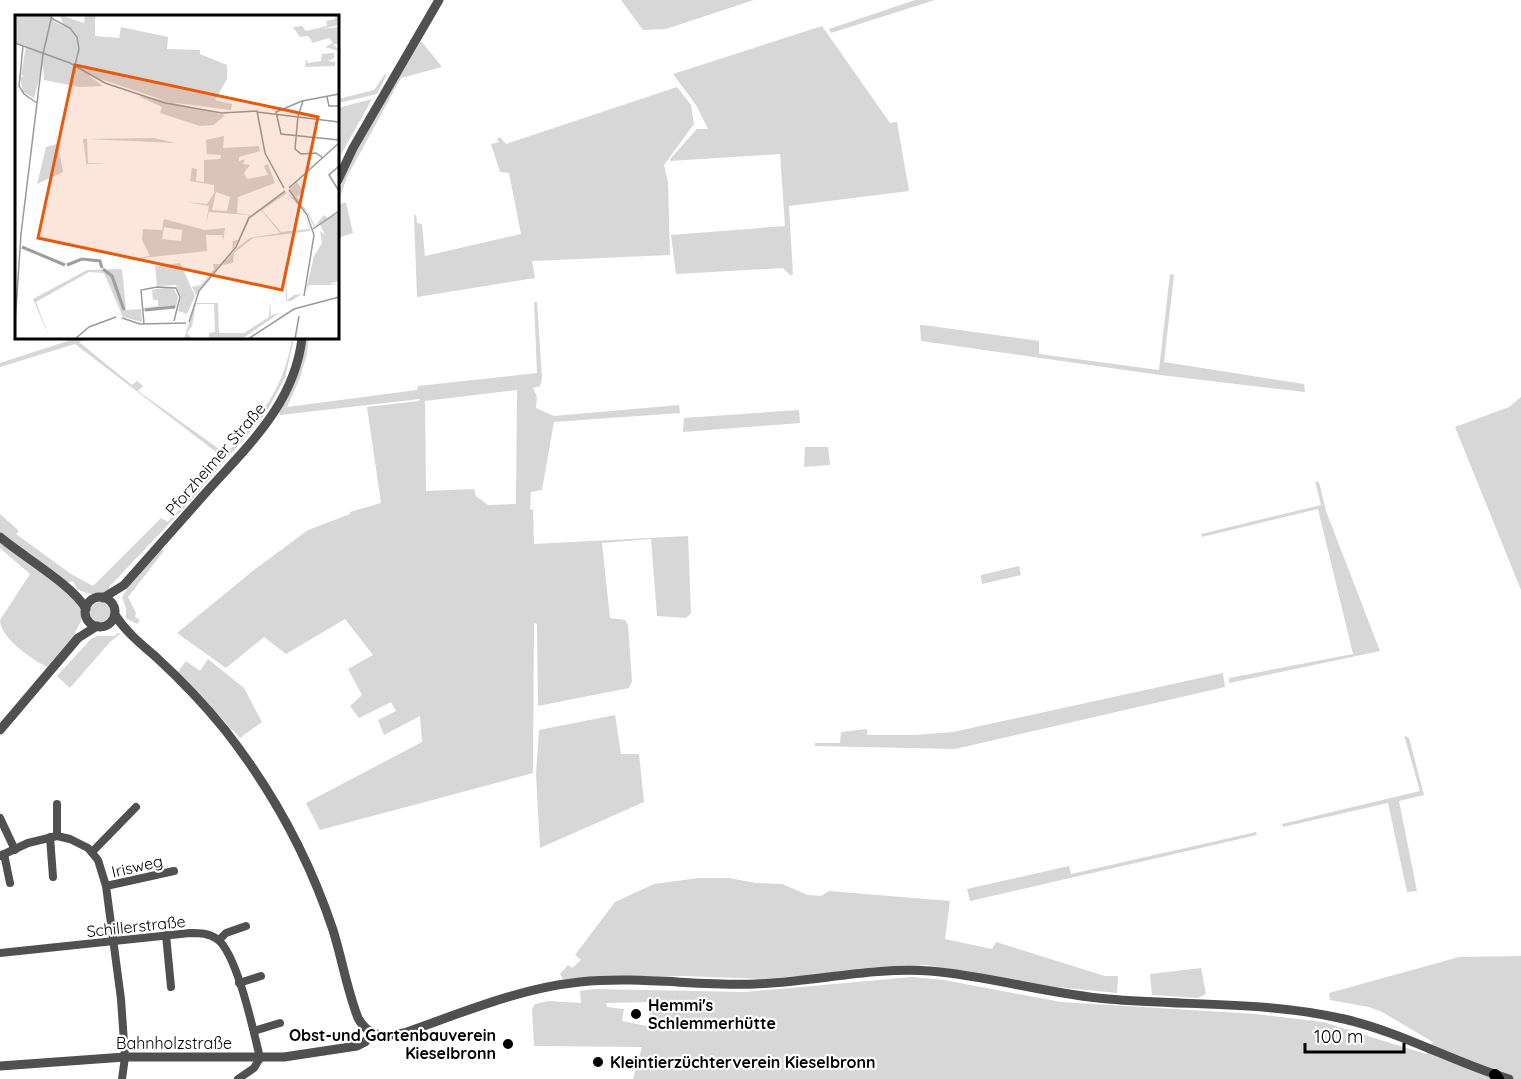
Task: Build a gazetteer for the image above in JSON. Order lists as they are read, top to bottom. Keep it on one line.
{"streets":{"street":["Pforzheimer Straße","Irisweg","Schillerstraße","Bahnholzstraße"]},"places":["Hemmi's Schlemmerhütte","Obst-und Gartenbauverein Kieselbronn","Kleintierzüchterverein Kieselbronn"],"scale_bar":"100 m"}
